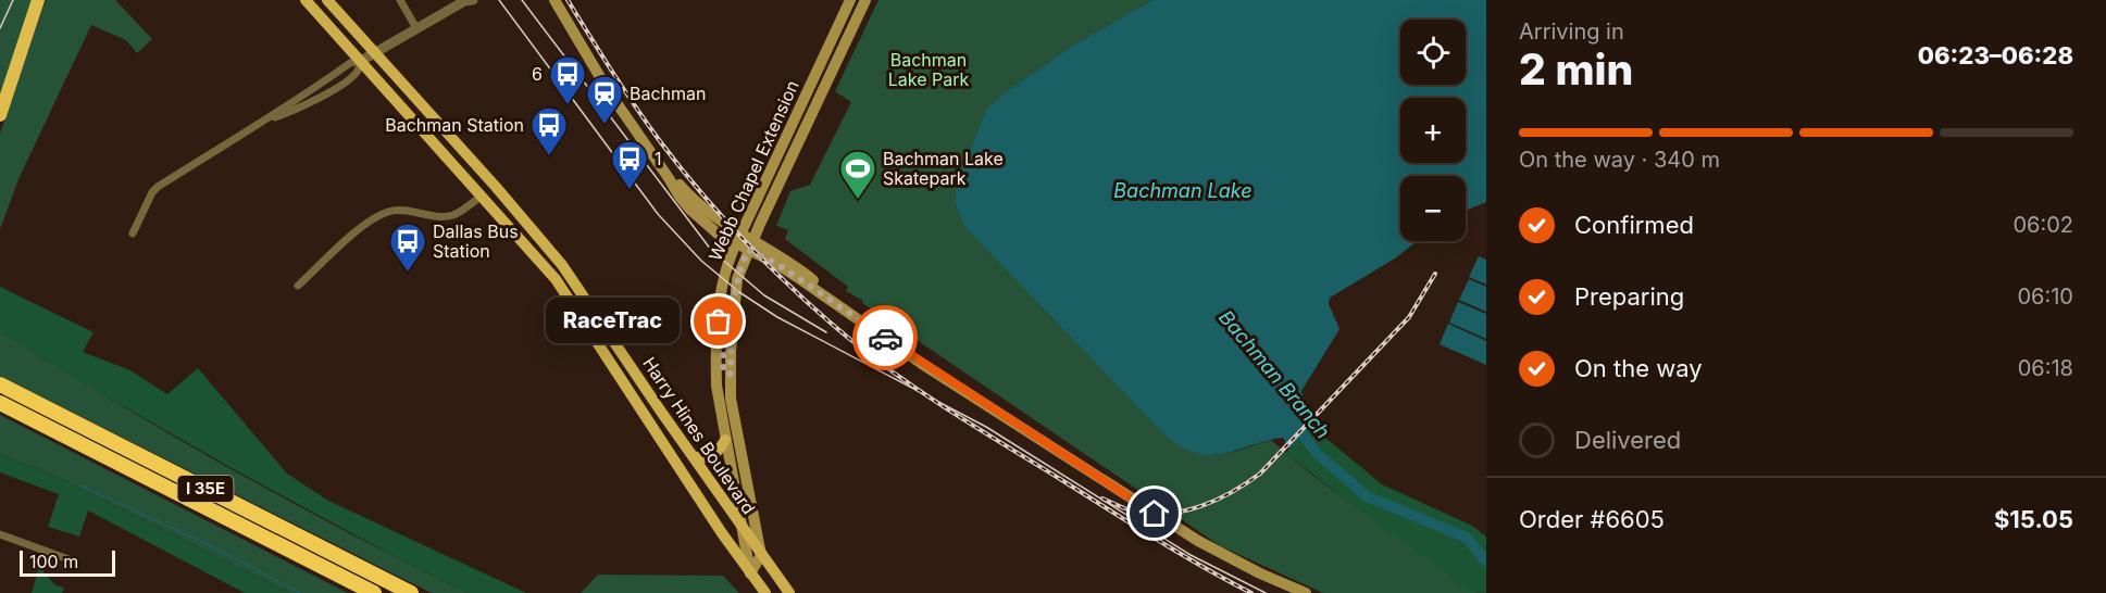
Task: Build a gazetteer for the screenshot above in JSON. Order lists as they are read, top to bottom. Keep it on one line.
{"streets":{"highway":["I 35E"],"main road":["Webb Chapel Extension","Harry Hines Boulevard"]},"crossings":[["Webb Chapel Extension","Harry Hines Boulevard"]],"water":["Bachman Lake","Bachman Branch"],"parks":["Bachman Lake Park"],"places":{"bus stop":["6","Bachman Station","1","Dallas Bus Station"],"station":["Bachman"],"sports":["Bachman Lake Skatepark"],"other":["RaceTrac"]},"scale_bar":"100 m","page":{"heading":["2 min","Arriving in","06:23–06:28"],"panel":["Order #6605","$15.05"],"map_buttons":["+","−"],"bar":"On the way · 340 m","list":[["Confirmed","06:02"],["Preparing","06:10"],["On the way","06:18"],"Delivered"],"bubble":"RaceTrac","scale":"100 m"}}
